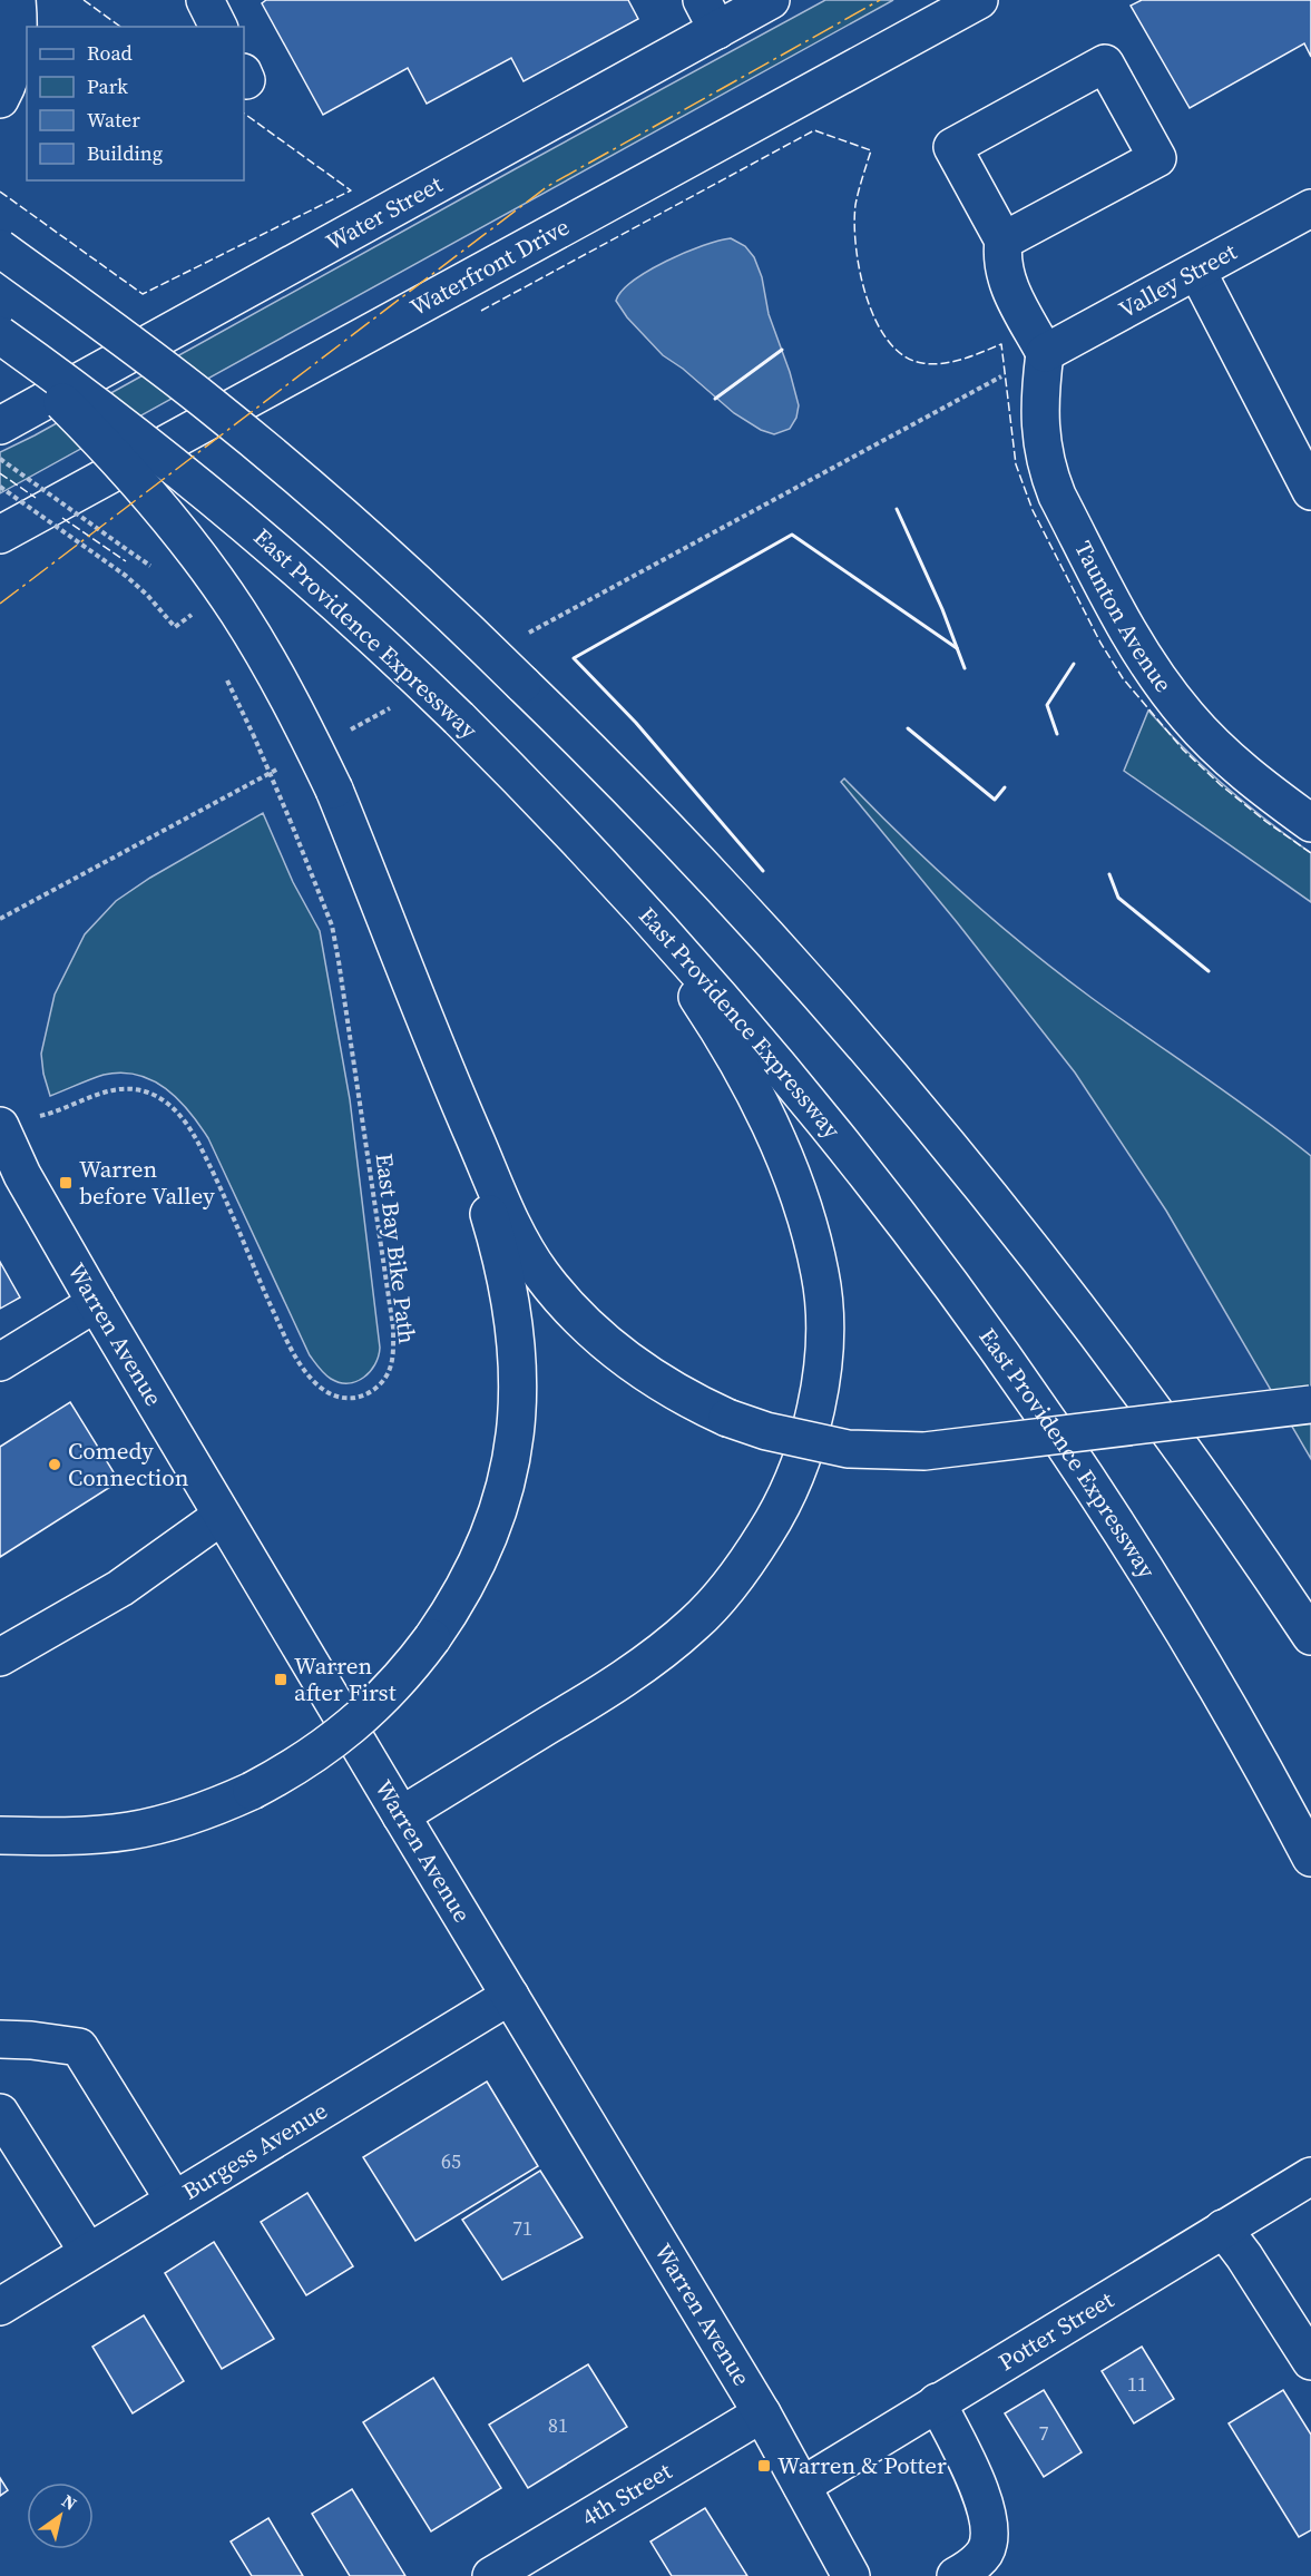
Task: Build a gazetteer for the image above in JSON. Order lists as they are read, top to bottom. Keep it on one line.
{"streets":{"main road":["Water Street","Waterfront Drive","Valley Street","Taunton Avenue","East Providence Expressway","Warren Avenue","Burgess Avenue","Potter Street","4th Street"],"path":["East Bay Bike Path"]},"crossings":[["Valley Street","Taunton Avenue"],["Warren Avenue","Burgess Avenue"],["Warren Avenue","Potter Street"],["Warren Avenue","4th Street"]],"places":{"transit":["Warren before Valley","Warren after First","Warren & Potter"],"other":["Comedy Connection"]},"house_numbers":["65","71","11","81","7"],"legend":["Road","Park","Water","Building"],"north":"top right"}
